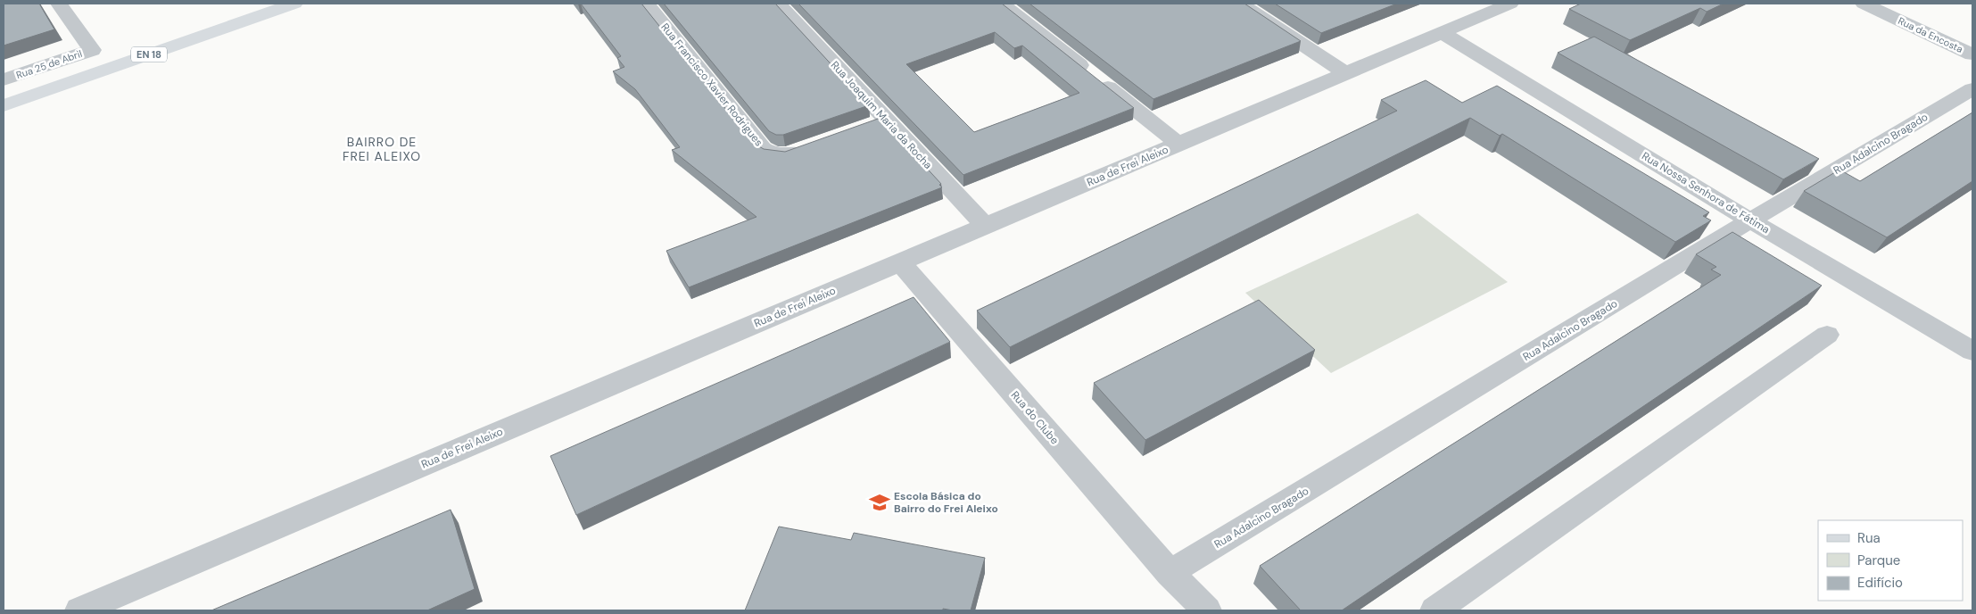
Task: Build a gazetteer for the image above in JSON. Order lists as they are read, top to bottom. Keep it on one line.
{"streets":{"main road":["EN 18"],"street":["Rua da Encosta","Rua 25 de Abril","Rua Francisco Xavier Rodrigues","Rua Joaquim Maria da Rocha","Rua Adalcino Bragado","Rua de Frei Aleixo","Rua Nossa Senhora de Fátima","Rua do Clube"]},"crossings":[["Rua Joaquim Maria da Rocha","Rua de Frei Aleixo"],["Rua Adalcino Bragado","Rua Nossa Senhora de Fátima"],["Rua Adalcino Bragado","Rua do Clube"],["Rua de Frei Aleixo","Rua Nossa Senhora de Fátima"],["Rua de Frei Aleixo","Rua do Clube"]],"districts":["BAIRRO DE FREI ALEIXO"],"places":{"school or university":["Escola Básica do Bairro do Frei Aleixo"]},"legend":["Rua","Parque","Edifício"]}
